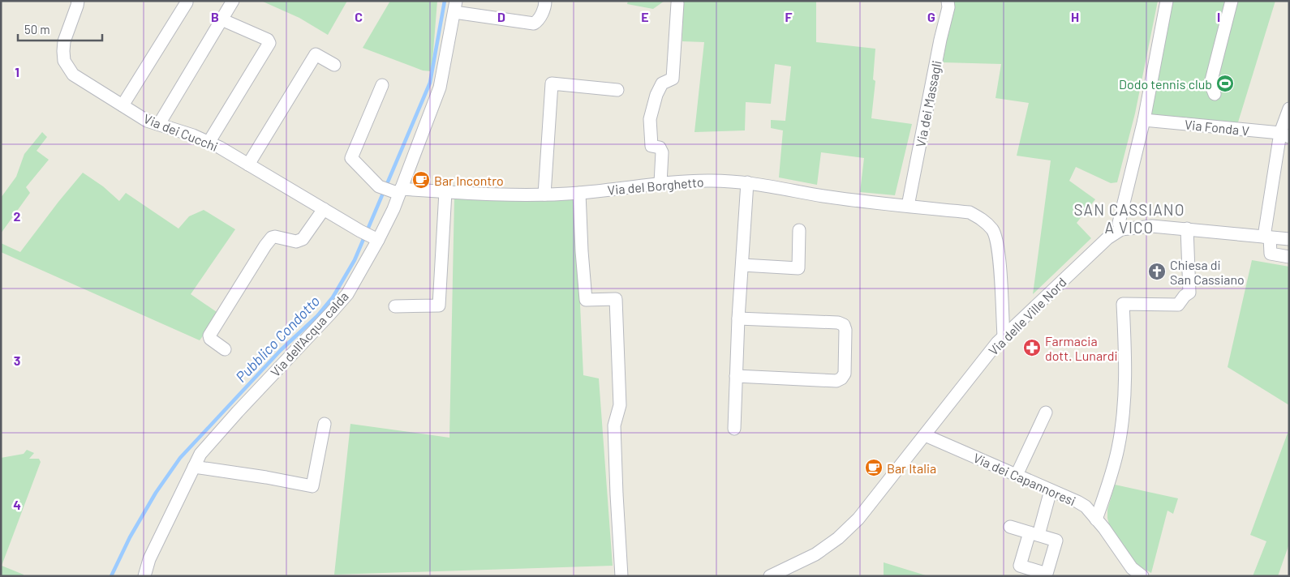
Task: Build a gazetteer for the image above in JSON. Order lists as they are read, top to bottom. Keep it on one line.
{"streets":{"street":["Via dei Massagli","Via Fonda V","Via dei Cucchi","Via del Borghetto","Via delle Ville Nord","Via dell'Acqua calda","Via dei Capannoresi"]},"crossings":[["Via dei Massagli","Via del Borghetto"],["Via dei Cucchi","Via dell'Acqua calda"],["Via del Borghetto","Via delle Ville Nord"],["Via del Borghetto","Via dell'Acqua calda"],["Via delle Ville Nord","Via dei Capannoresi"]],"districts":["SAN CASSIANO A VICO"],"water":["Pubblico Condotto"],"places":{"sports":["Dodo tennis club"],"cafe":["Bar Incontro","Bar Italia"],"church":["Chiesa di San Cassiano"],"pharmacy":["Farmacia dott. Lunardi"]},"scale_bar":"50 m","grid":{"columns":["B","C","D","E","F","G","H","I"],"rows":["1","2","3","4"]}}
